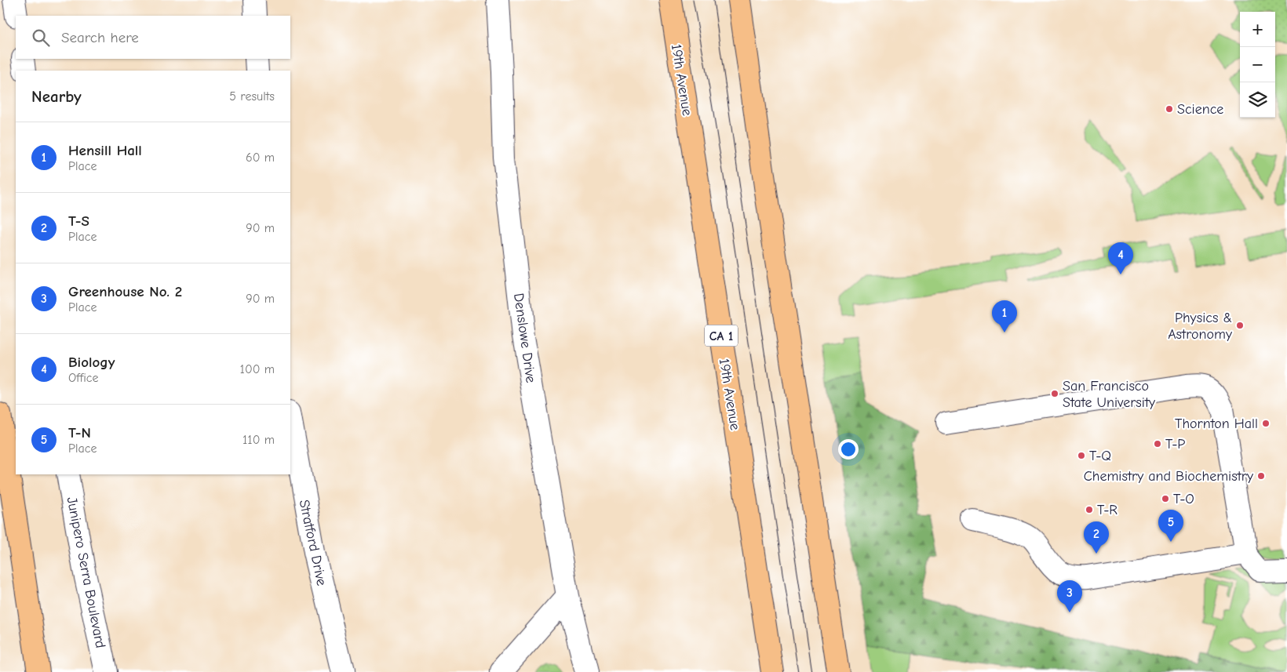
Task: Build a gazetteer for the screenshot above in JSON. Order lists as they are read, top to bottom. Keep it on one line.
{"streets":{"main road":["19th Avenue","CA 1"],"street":["Denslowe Drive","Stratford Drive","Junipero Serra Boulevard"]},"places":["Science","Physics & Astronomy","San Francisco State University","Thornton Hall","T-P","T-Q","Chemistry and Biochemistry","T-O","T-R"],"page":{"map_buttons":["+","−"],"search":"Search here","heading":["Nearby","5 results"],"list":[{"mark":"1","name":"Hensill Hall","note":"Place","value":"60 m"},{"mark":"2","name":"T-S","note":"Place","value":"90 m"},{"mark":"3","name":"Greenhouse No. 2","note":"Place","value":"90 m"},{"mark":"4","name":"Biology","note":"Office","value":"100 m"},{"mark":"5","name":"T-N","note":"Place","value":"110 m"}],"pins":["4","1","5","2","3"]}}
